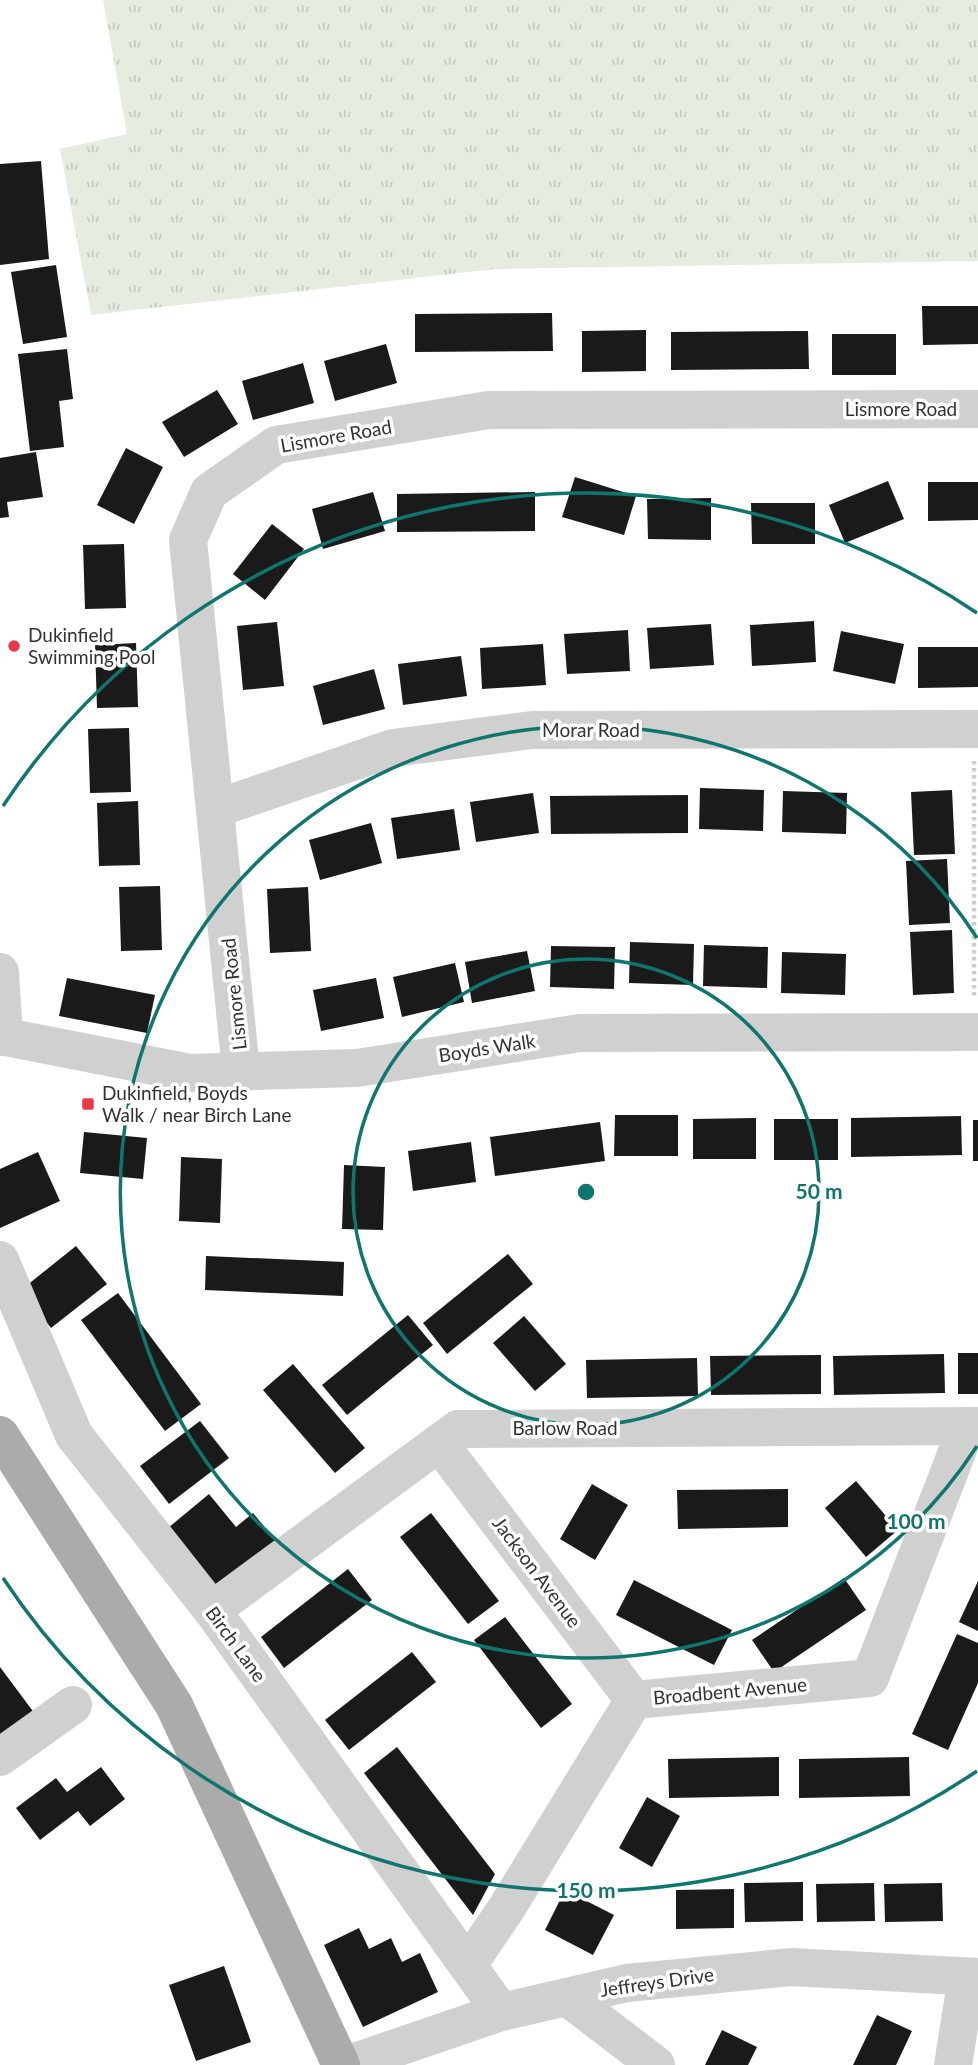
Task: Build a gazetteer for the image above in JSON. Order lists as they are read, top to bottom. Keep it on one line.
{"streets":{"street":["Lismore Road","Morar Road","Boyds Walk","Barlow Road","Jackson Avenue","Birch Lane","Broadbent Avenue","Jeffreys Drive"]},"crossings":[["Lismore Road","Morar Road"],["Lismore Road","Boyds Walk"],["Barlow Road","Jackson Avenue"],["Barlow Road","Birch Lane"],["Barlow Road","Broadbent Avenue"],["Jackson Avenue","Broadbent Avenue"],["Birch Lane","Broadbent Avenue"],["Birch Lane","Jeffreys Drive"]],"places":{"other":["Dukinfield Swimming Pool"],"transit":["Dukinfield, Boyds Walk / near Birch Lane"]},"rings":["50 m","100 m","150 m"]}
